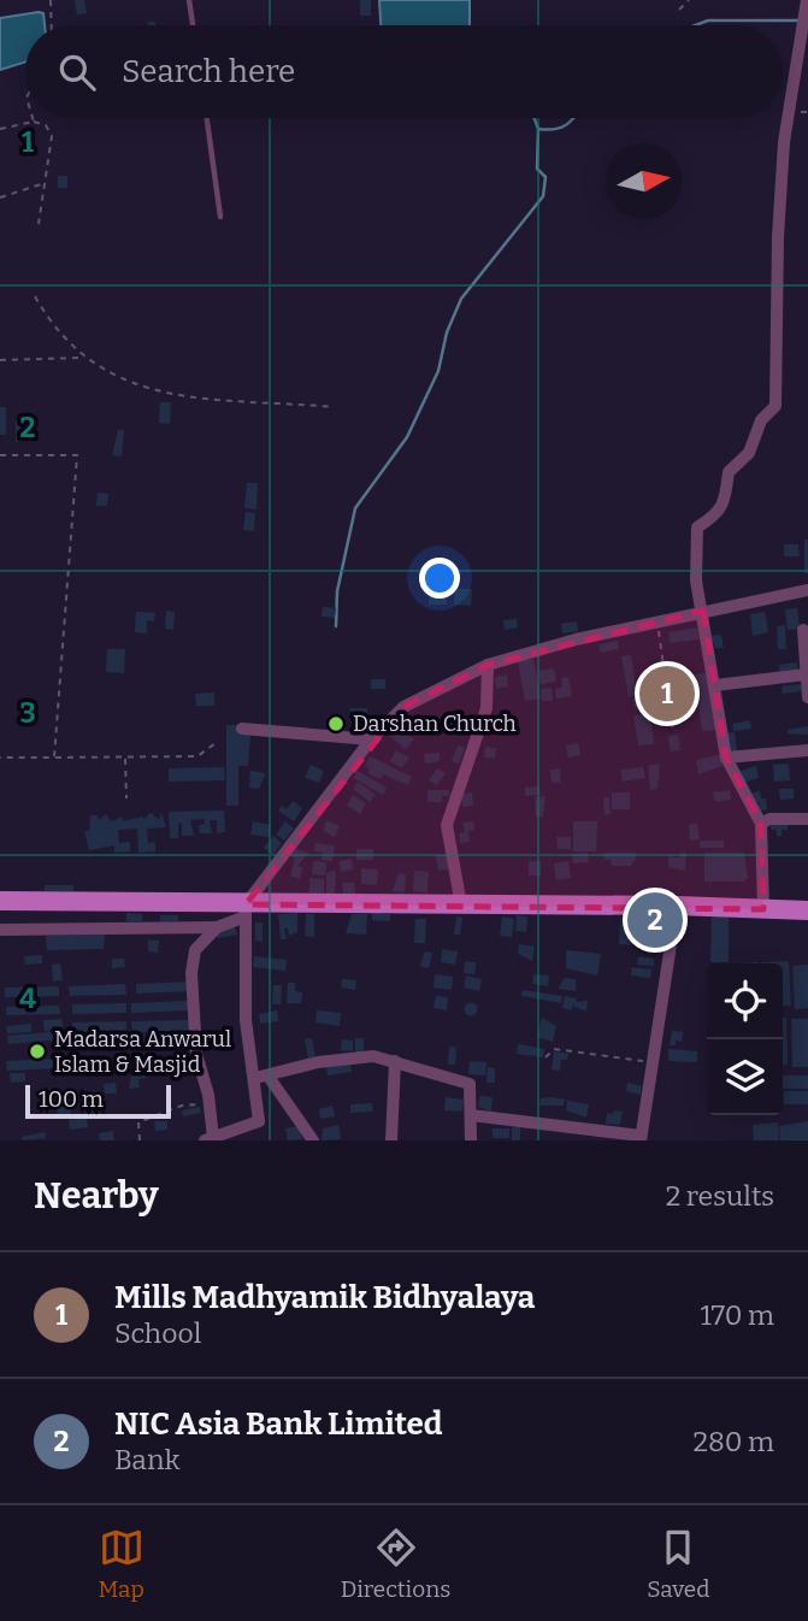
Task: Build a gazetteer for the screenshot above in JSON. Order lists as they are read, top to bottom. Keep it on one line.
{"places":["Darshan Church","Madarsa Anwarul Islam & Masjid"],"scale_bar":"100 m","north":"right","page":{"search":"Search here","pins":["1","2"],"scale":"100 m","heading":["Nearby","2 results"],"list":[{"mark":"1","name":"Mills Madhyamik Bidhyalaya","note":"School","value":"170 m"},{"mark":"2","name":"NIC Asia Bank Limited","note":"Bank","value":"280 m"}],"nav":["Map","Directions","Saved"]},"grid":{"rows":["1","2","3","4"]}}
